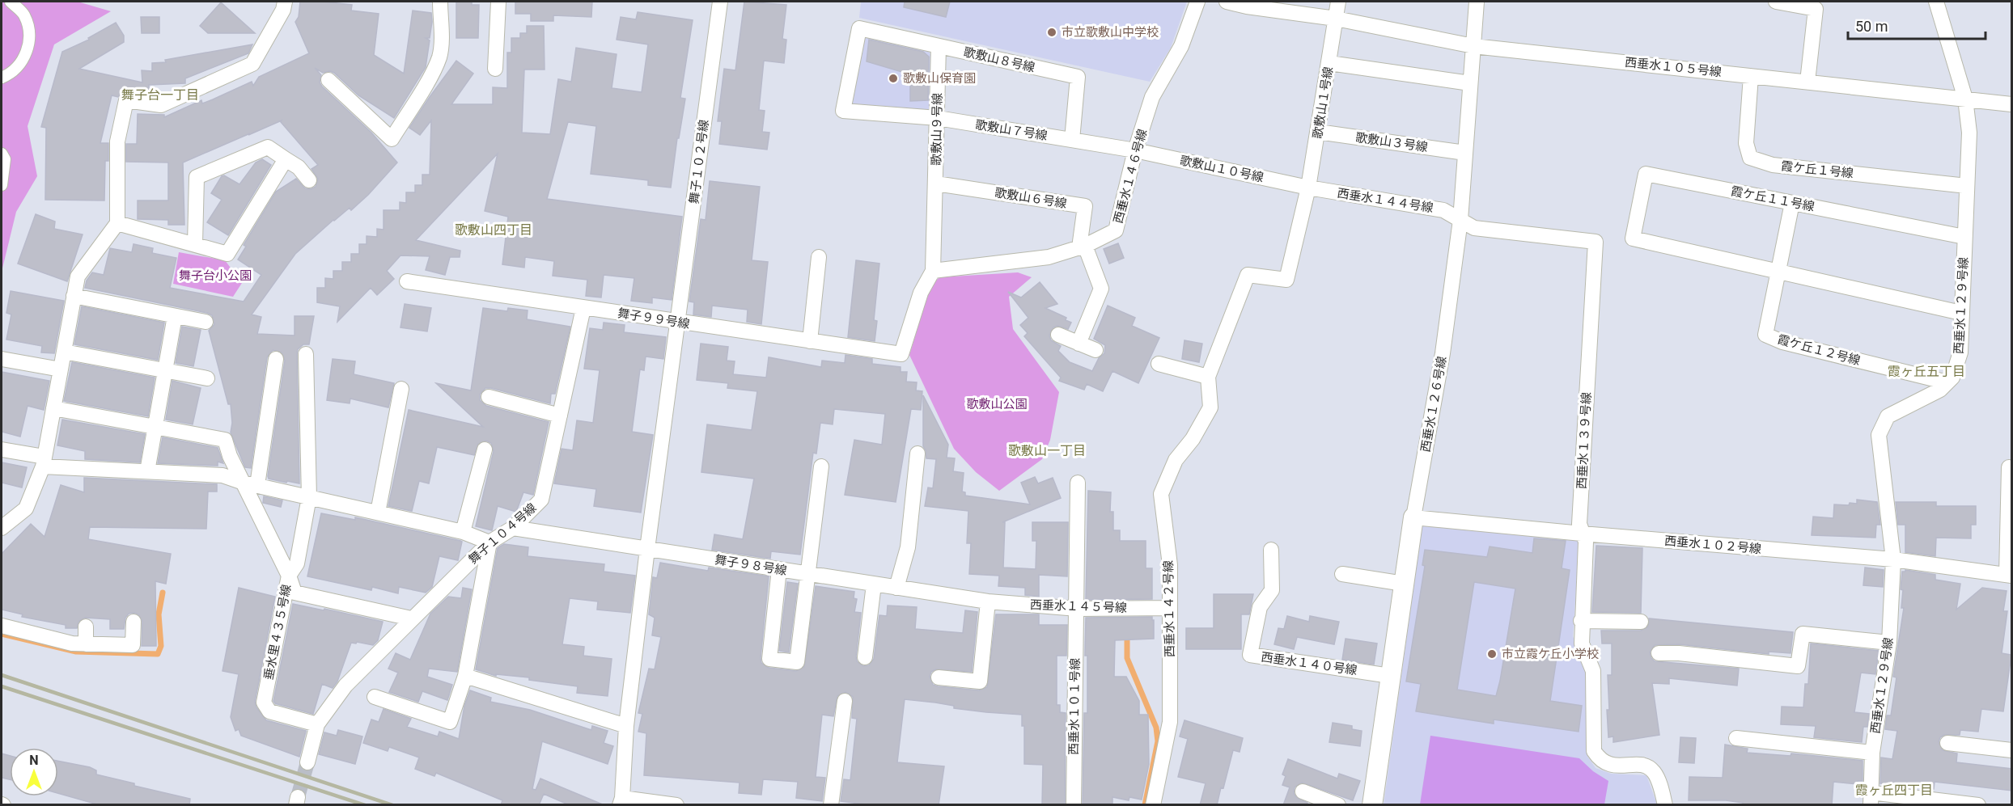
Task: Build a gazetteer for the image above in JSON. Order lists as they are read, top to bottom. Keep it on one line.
{"streets":{"street":["歌敷山８号線","西垂水１０５号線","歌敷山１号線","歌敷山９号線","歌敷山７号線","歌敷山３号線","舞子１０２号線","歌敷山１０号線","霞ケ丘１号線","西垂水１４６号線","歌敷山６号線","霞ケ丘１１号線","西垂水１４４号線","西垂水１２９号線","舞子９９号線","霞ケ丘１２号線","西垂水１２６号線","西垂水１３９号線","舞子１０４号線","西垂水１０２号線","舞子９８号線","西垂水１４５号線","西垂水１４２号線","垂水里４３５号線","西垂水１４０号線","西垂水１０１号線"]},"crossings":[["歌敷山８号線","歌敷山９号線"],["歌敷山８号線","歌敷山７号線"],["西垂水１０５号線","歌敷山１号線"],["西垂水１０５号線","霞ケ丘１号線"],["西垂水１０５号線","西垂水１２９号線"],["西垂水１０５号線","西垂水１２６号線"],["歌敷山１号線","歌敷山３号線"],["歌敷山１号線","歌敷山１０号線"],["歌敷山１号線","西垂水１４４号線"],["歌敷山１号線","西垂水１４２号線"],["歌敷山９号線","歌敷山７号線"],["歌敷山９号線","西垂水１４６号線"],["歌敷山９号線","歌敷山６号線"],["歌敷山９号線","舞子９９号線"],["歌敷山７号線","歌敷山１０号線"],["歌敷山７号線","西垂水１４６号線"],["歌敷山３号線","西垂水１２６号線"],["舞子１０２号線","舞子９９号線"],["舞子１０２号線","舞子９８号線"],["歌敷山１０号線","西垂水１４６号線"],["歌敷山１０号線","西垂水１４４号線"],["歌敷山１０号線","西垂水１４２号線"],["霞ケ丘１号線","西垂水１２９号線"],["西垂水１４６号線","歌敷山６号線"],["西垂水１４６号線","舞子９９号線"],["霞ケ丘１１号線","西垂水１２９号線"],["霞ケ丘１１号線","霞ケ丘１２号線"],["西垂水１４４号線","西垂水１２６号線"],["西垂水１４４号線","西垂水１３９号線"],["西垂水１４４号線","西垂水１４２号線"],["西垂水１２９号線","霞ケ丘１２号線"],["西垂水１２９号線","西垂水１０２号線"],["舞子９９号線","舞子１０４号線"],["西垂水１２６号線","西垂水１３９号線"],["西垂水１２６号線","西垂水１０２号線"],["西垂水１２６号線","西垂水１４０号線"],["西垂水１３９号線","西垂水１０２号線"],["舞子１０４号線","舞子９８号線"],["舞子１０４号線","垂水里４３５号線"],["舞子９８号線","西垂水１４５号線"],["西垂水１４５号線","西垂水１４２号線"],["西垂水１４５号線","西垂水１０１号線"]],"districts":["舞子台一丁目","歌敷山四丁目","霞ヶ丘五丁目","歌敷山一丁目","霞ヶ丘四丁目"],"parks":["舞子台小公園","歌敷山公園"],"places":["市立歌敷山中学校","歌敷山保育園","市立霞ケ丘小学校"],"scale_bar":"50 m","north":"top"}
